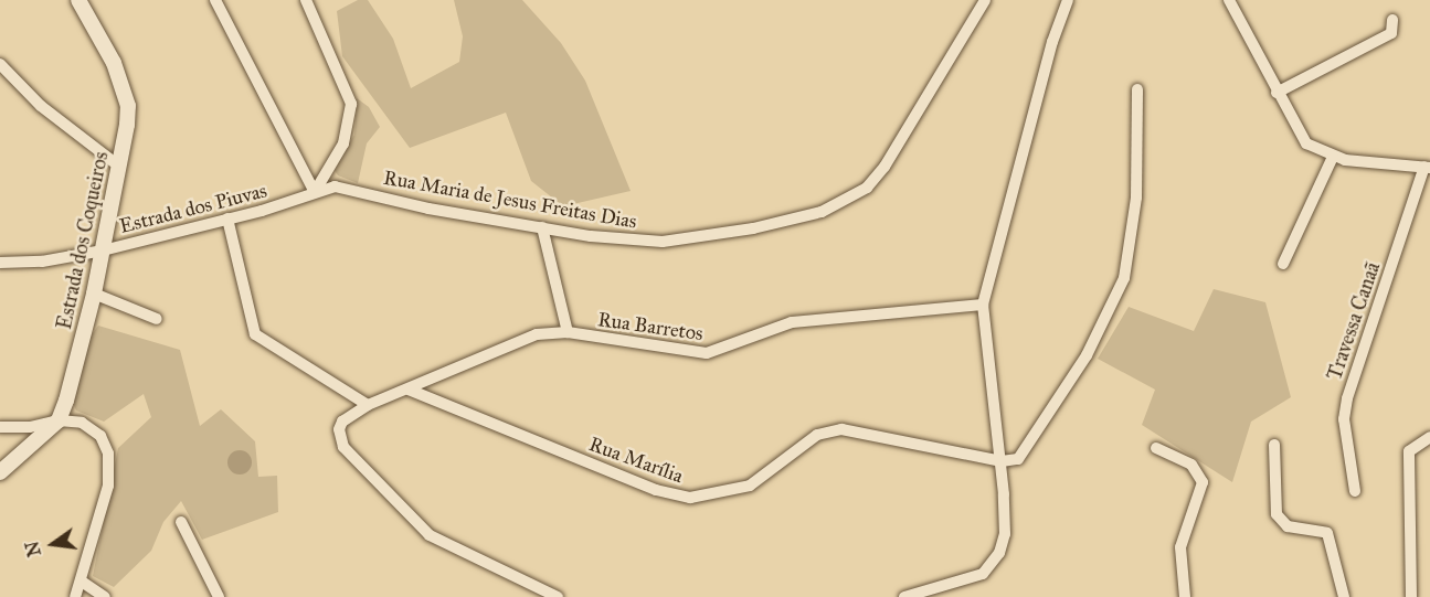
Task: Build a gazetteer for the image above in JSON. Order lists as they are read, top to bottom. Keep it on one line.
{"streets":{"street":["Rua Maria de Jesus Freitas Dias","Estrada dos Piuvas","Estrada dos Coqueiros","Travessa Canaã","Rua Barretos","Rua Marília"]},"crossings":[["Rua Maria de Jesus Freitas Dias","Estrada dos Piuvas"],["Estrada dos Piuvas","Estrada dos Coqueiros"],["Rua Barretos","Rua Marília"]],"north":"left"}
